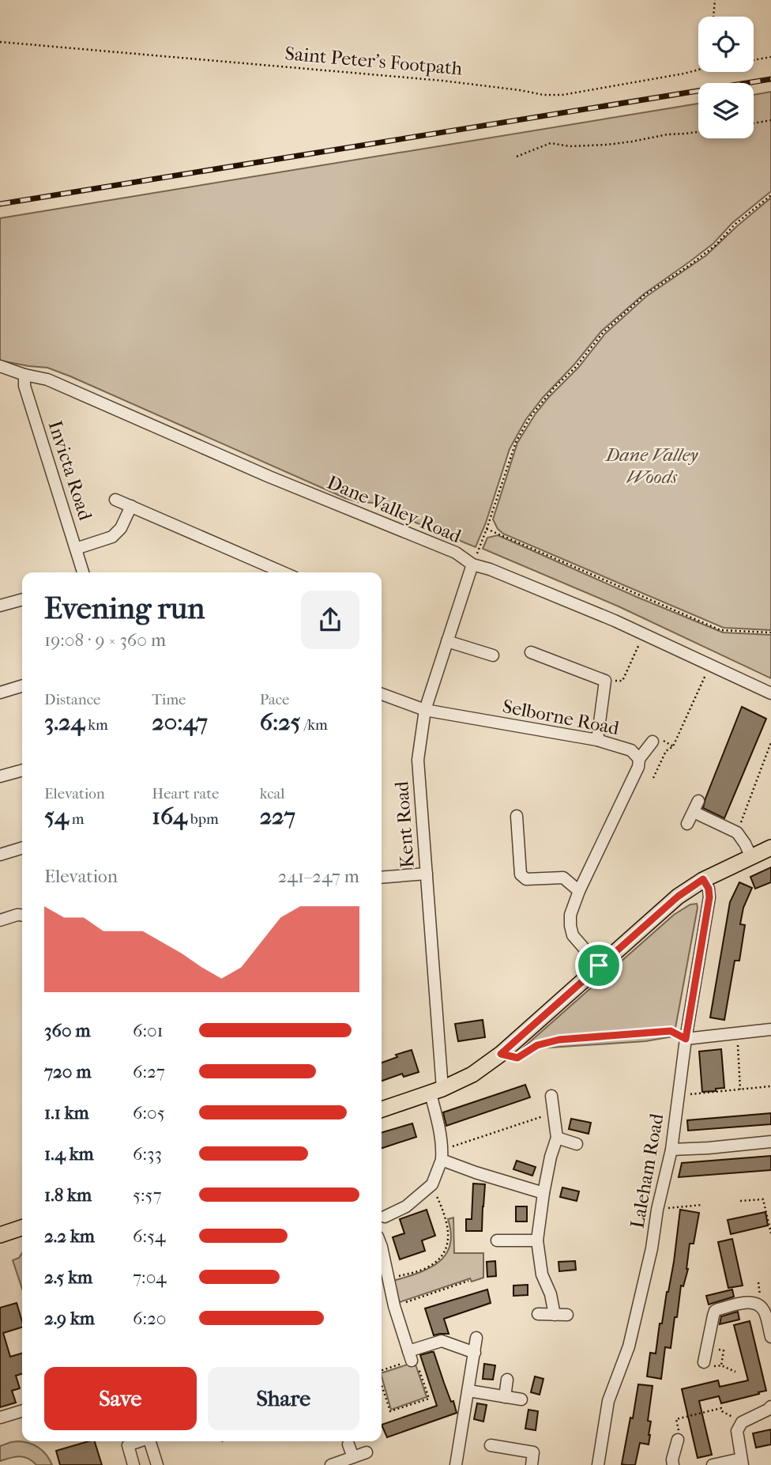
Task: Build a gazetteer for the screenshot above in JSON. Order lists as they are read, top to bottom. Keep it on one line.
{"streets":{"street":["Invicta Road","Dane Valley Road","Selborne Road","Kent Road","Laleham Road"],"path":["Saint Peter's Footpath"]},"crossings":[["Invicta Road","Dane Valley Road"],["Dane Valley Road","Kent Road"],["Selborne Road","Kent Road"]],"parks":["Dane Valley Woods"],"page":{"heading":["Evening run","19:08 · 9 × 360 m"],"stats":[["Distance","3.24 km"],["Time","20:47"],["Pace","6:25 /km"],["Elevation","54 m"],["Heart rate","164 bpm"],["kcal","227"]],"chart":["Elevation","241–247 m"],"list":[{"name":"360 m","note":"6:01"},{"name":"720 m","note":"6:27"},{"name":"1.1 km","note":"6:05"},{"name":"1.4 km","note":"6:33"},{"name":"1.8 km","note":"5:57"},{"name":"2.2 km","note":"6:54"},{"name":"2.5 km","note":"7:04"},{"name":"2.9 km","note":"6:20"}],"buttons":["Save","Share"]}}
